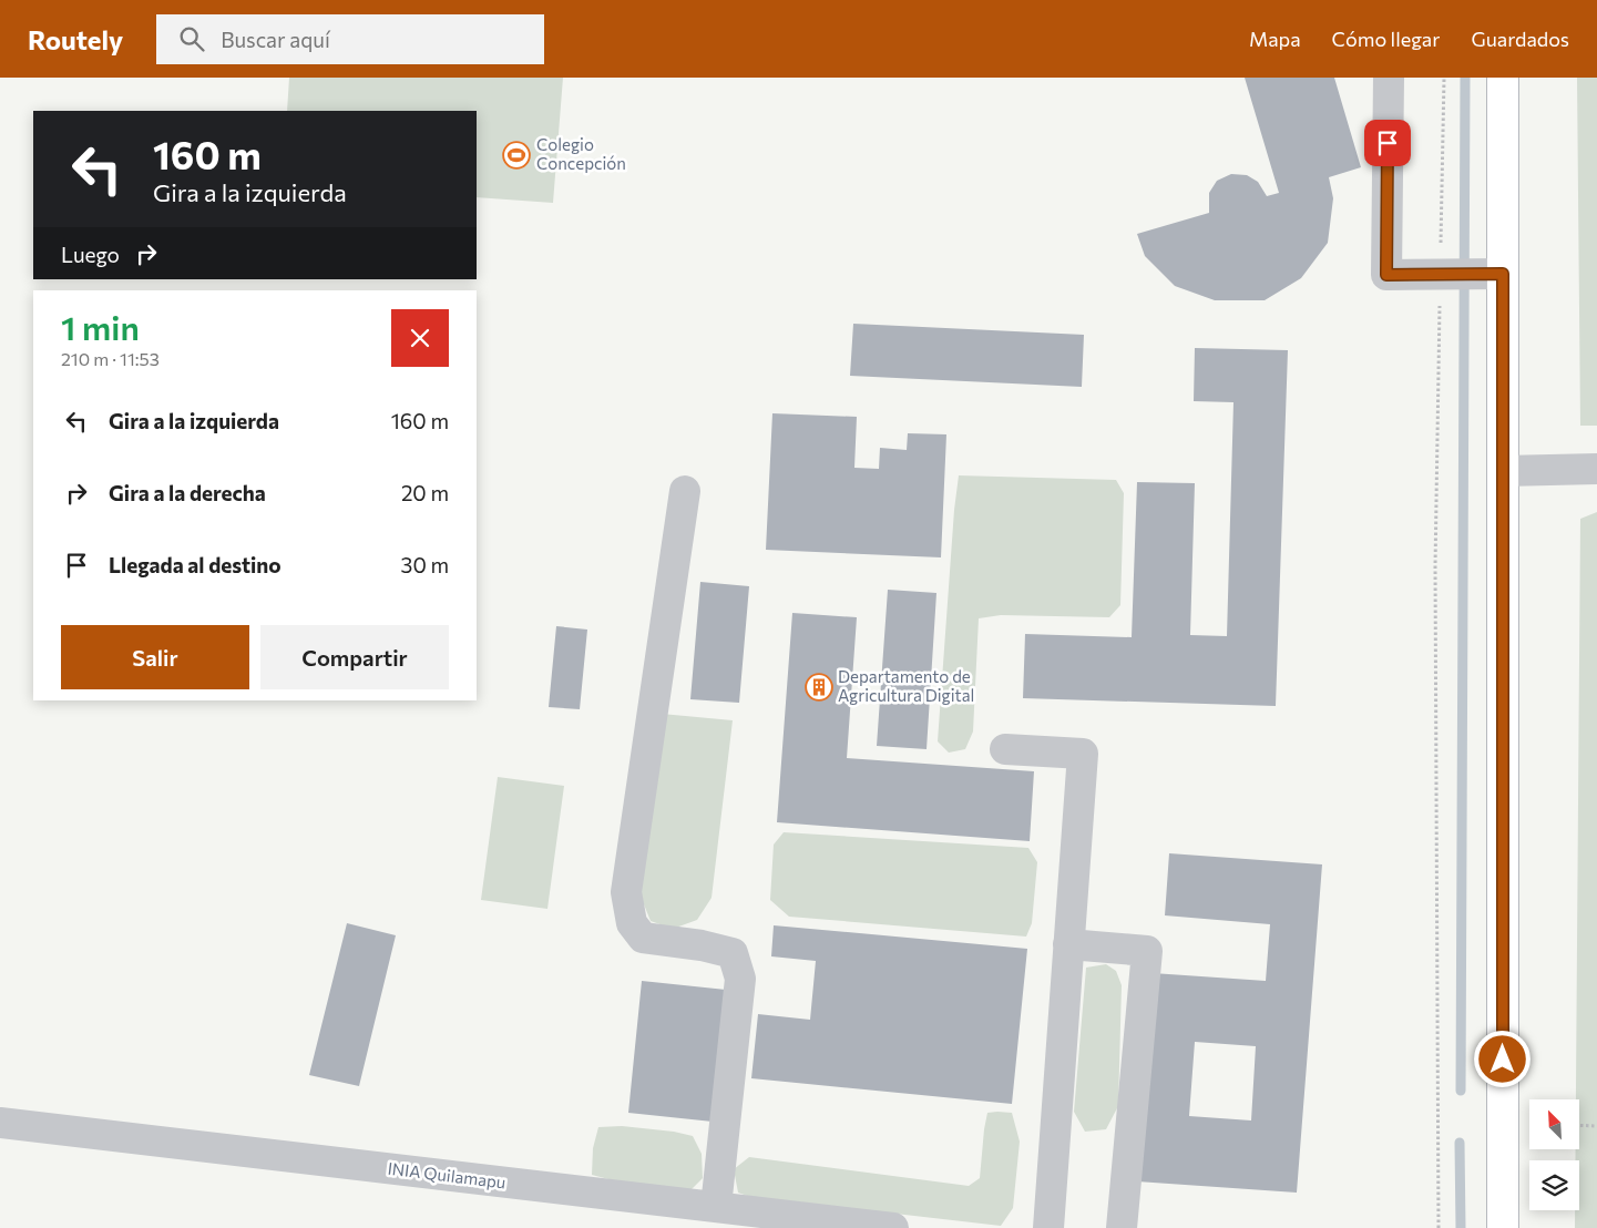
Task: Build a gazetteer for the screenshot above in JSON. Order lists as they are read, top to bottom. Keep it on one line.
{"streets":{"lane":["INIA Quilamapu"]},"places":{"sports":["Colegio Concepción"],"building":["Departamento de Agricultura Digital"]},"north":"top left","page":{"header":"Routely","search":"Buscar aquí","nav":["Mapa","Cómo llegar","Guardados"],"turn":["160 m","Gira a la izquierda"],"then":"Luego","heading":["1 min","210 m · 11:53"],"list":[{"name":"Gira a la izquierda","value":"160 m"},{"name":"Gira a la derecha","value":"20 m"},{"name":"Llegada al destino","value":"30 m"}],"buttons":["Salir","Compartir"]}}
